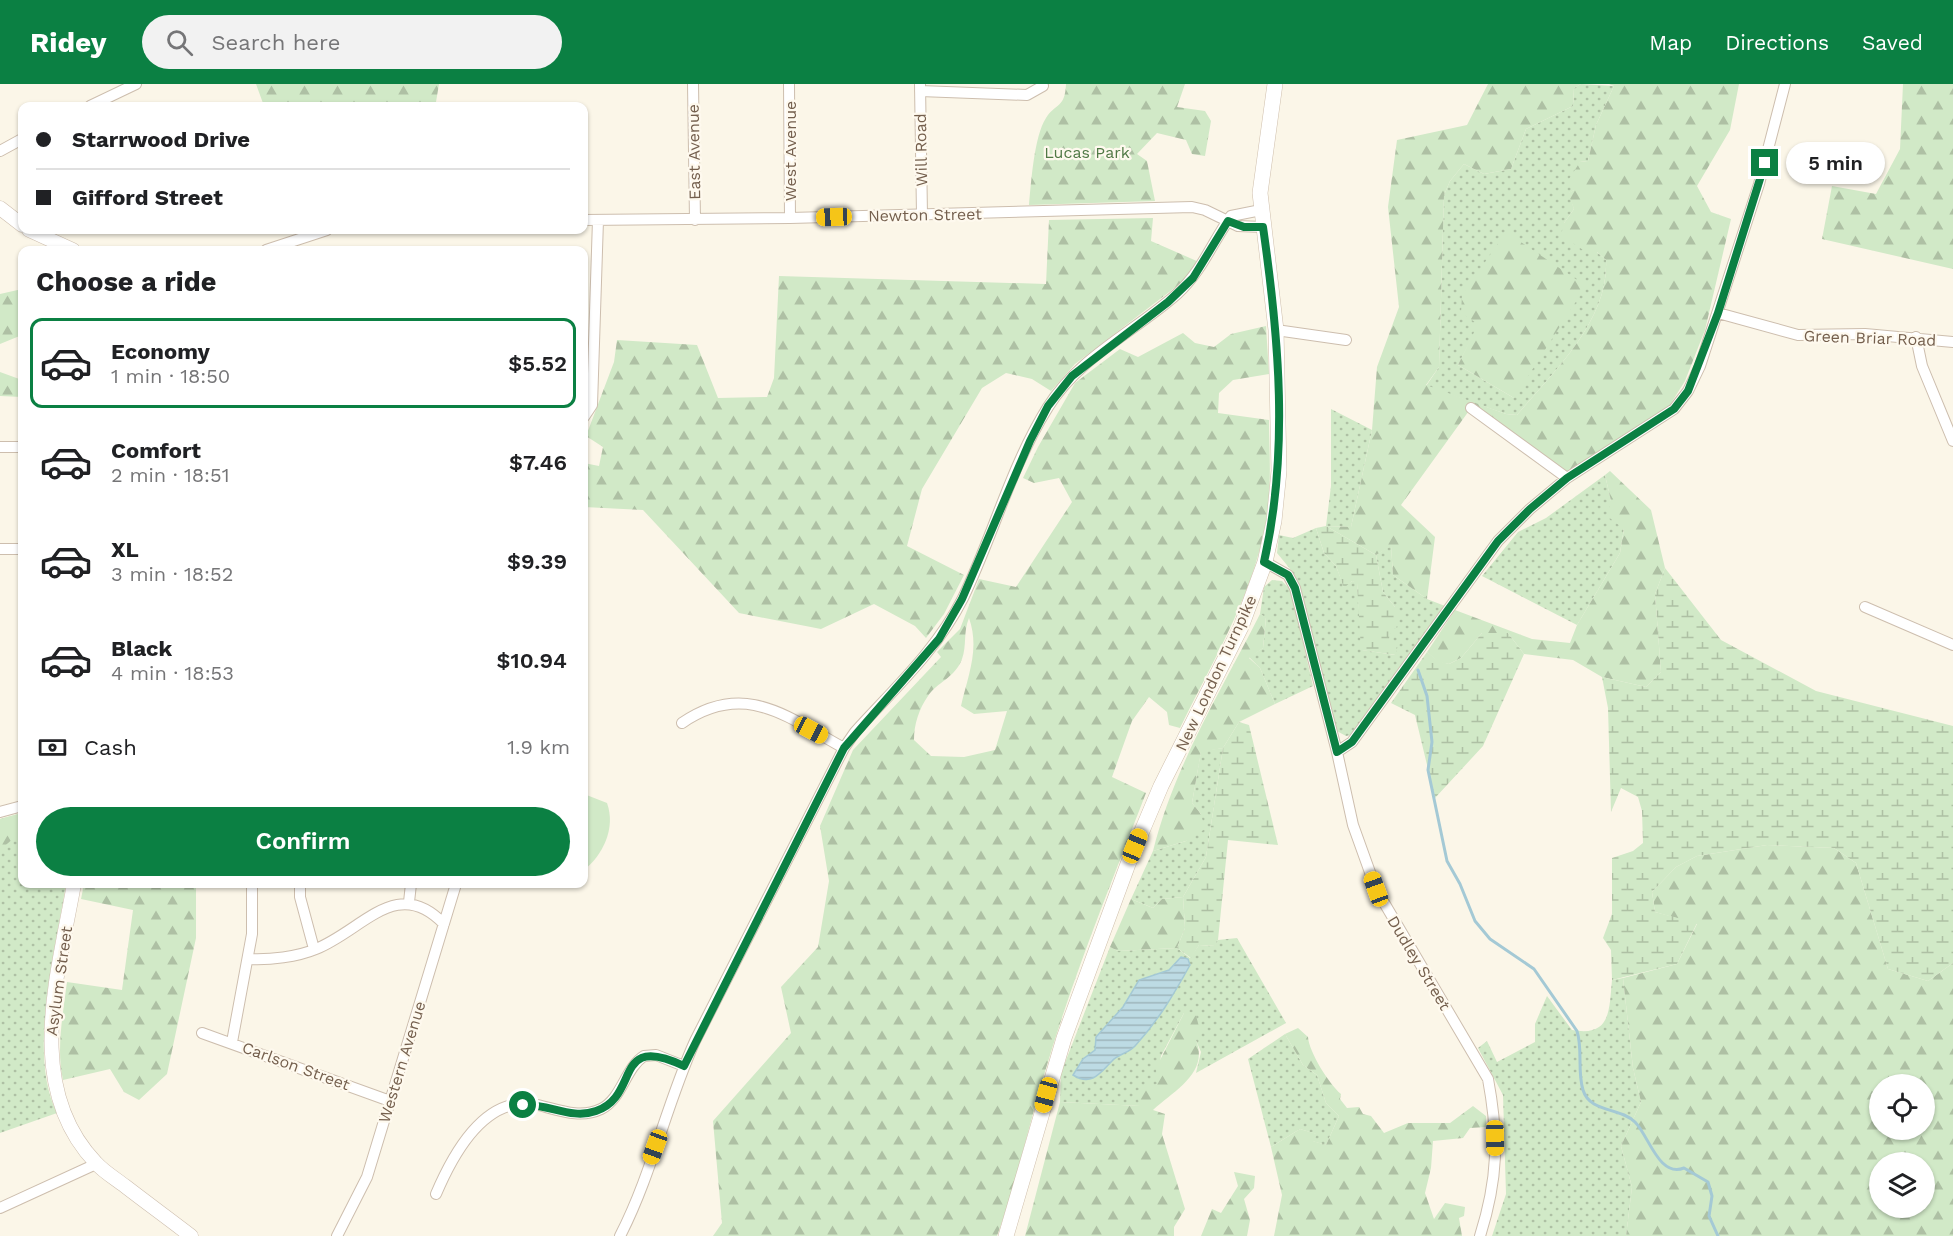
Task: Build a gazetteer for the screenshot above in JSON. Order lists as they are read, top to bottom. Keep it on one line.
{"streets":{"main road":["New London Turnpike"],"street":["Will Road","West Avenue","East Avenue","Newton Street","Green Briar Road","Dudley Street","Asylum Street","Western Avenue","Carlson Street"]},"crossings":[["Will Road","Newton Street"],["West Avenue","Newton Street"],["East Avenue","Newton Street"],["Newton Street","New London Turnpike"],["New London Turnpike","Dudley Street"],["Western Avenue","Carlson Street"]],"parks":["Lucas Park"],"page":{"header":"Ridey","search":"Search here","nav":["Map","Directions","Saved"],"banner":["Starrwood Drive","Gifford Street"],"bubble":"5 min","heading":"Choose a ride","list":[{"name":"Economy","note":"1 min · 18:50","value":"$5.52"},{"name":"Comfort","note":"2 min · 18:51","value":"$7.46"},{"name":"XL","note":"3 min · 18:52","value":"$9.39"},{"name":"Black","note":"4 min · 18:53","value":"$10.94"}],"pay":["Cash","1.9 km"],"buttons":"Confirm"}}
